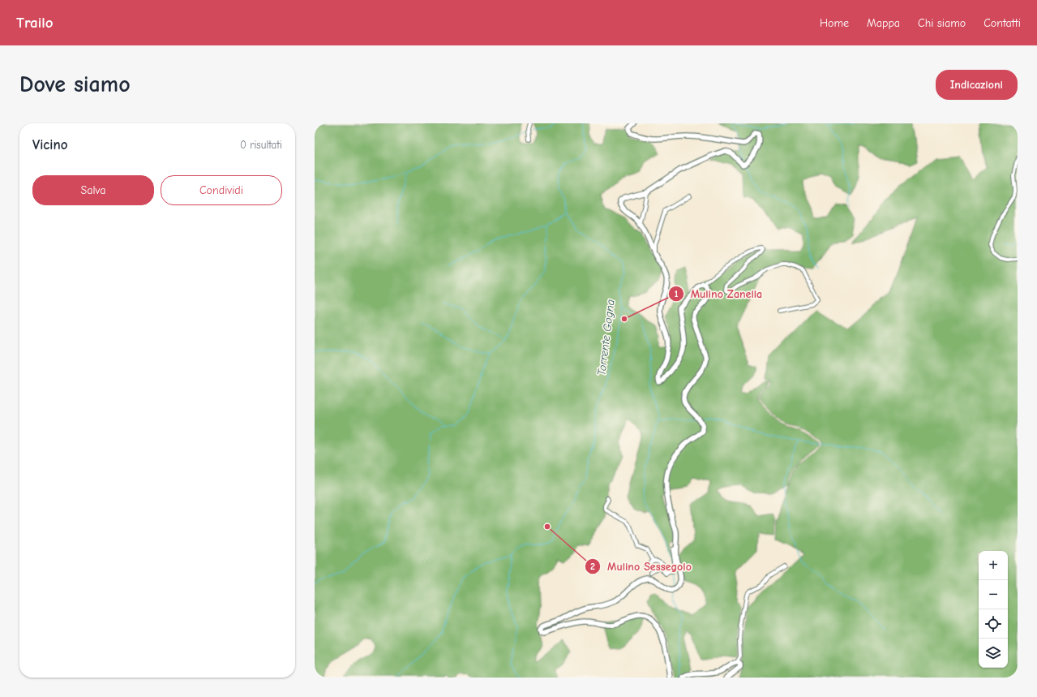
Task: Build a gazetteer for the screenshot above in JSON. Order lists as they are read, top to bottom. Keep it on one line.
{"water":["Torrente Gogna"],"places":["Mulino Zanella","Mulino Sessegolo"],"page":{"header":"Trailo","nav":["Home","Mappa","Chi siamo","Contatti"],"buttons":["Indicazioni",["Salva","Condividi"]],"title":"Dove siamo","heading":["Vicino","0 risultati"],"map_buttons":["+","−"]}}
